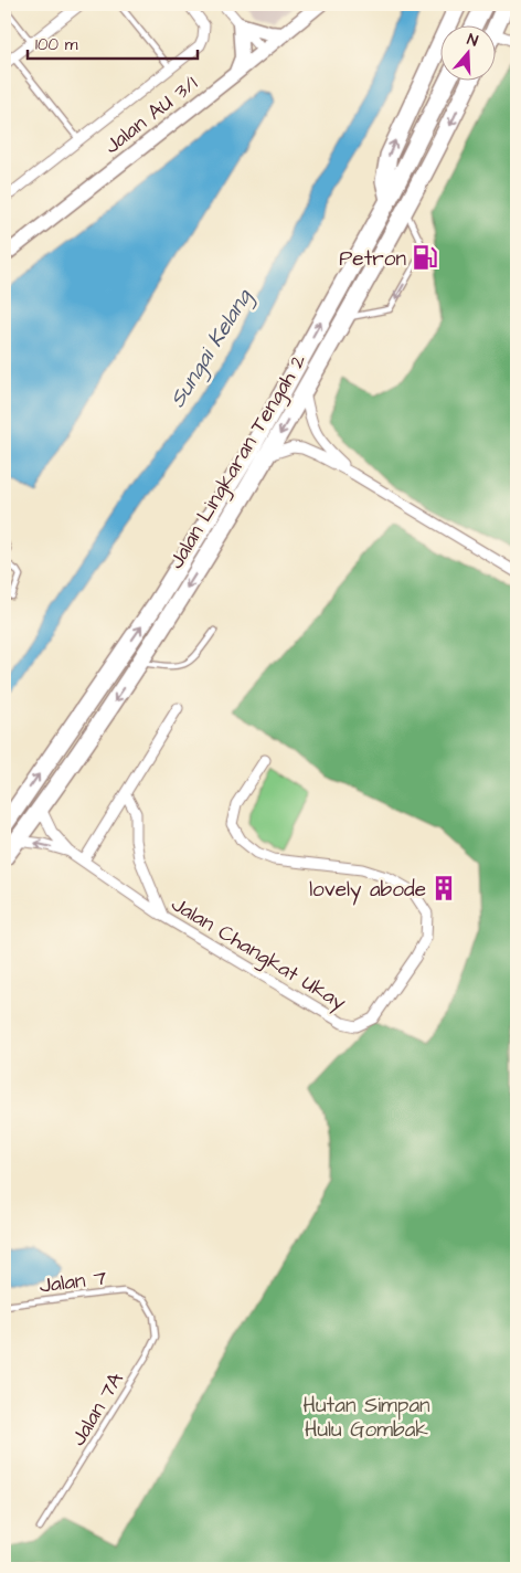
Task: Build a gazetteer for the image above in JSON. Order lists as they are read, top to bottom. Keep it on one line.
{"streets":{"highway":["Jalan Lingkaran Tengah 2"],"main road":["Jalan AU 3/1"],"street":["Jalan Changkat Ukay"],"lane":["Jalan 7","Jalan 7A"]},"crossings":[["Jalan Lingkaran Tengah 2","Jalan Changkat Ukay"],["Jalan 7","Jalan 7A"]],"water":["Sungai Kelang"],"parks":["Hutan Simpan Hulu Gombak"],"places":{"fuel station":["Petron"],"building":["lovely abode"]},"scale_bar":"100 m","north":"top"}
